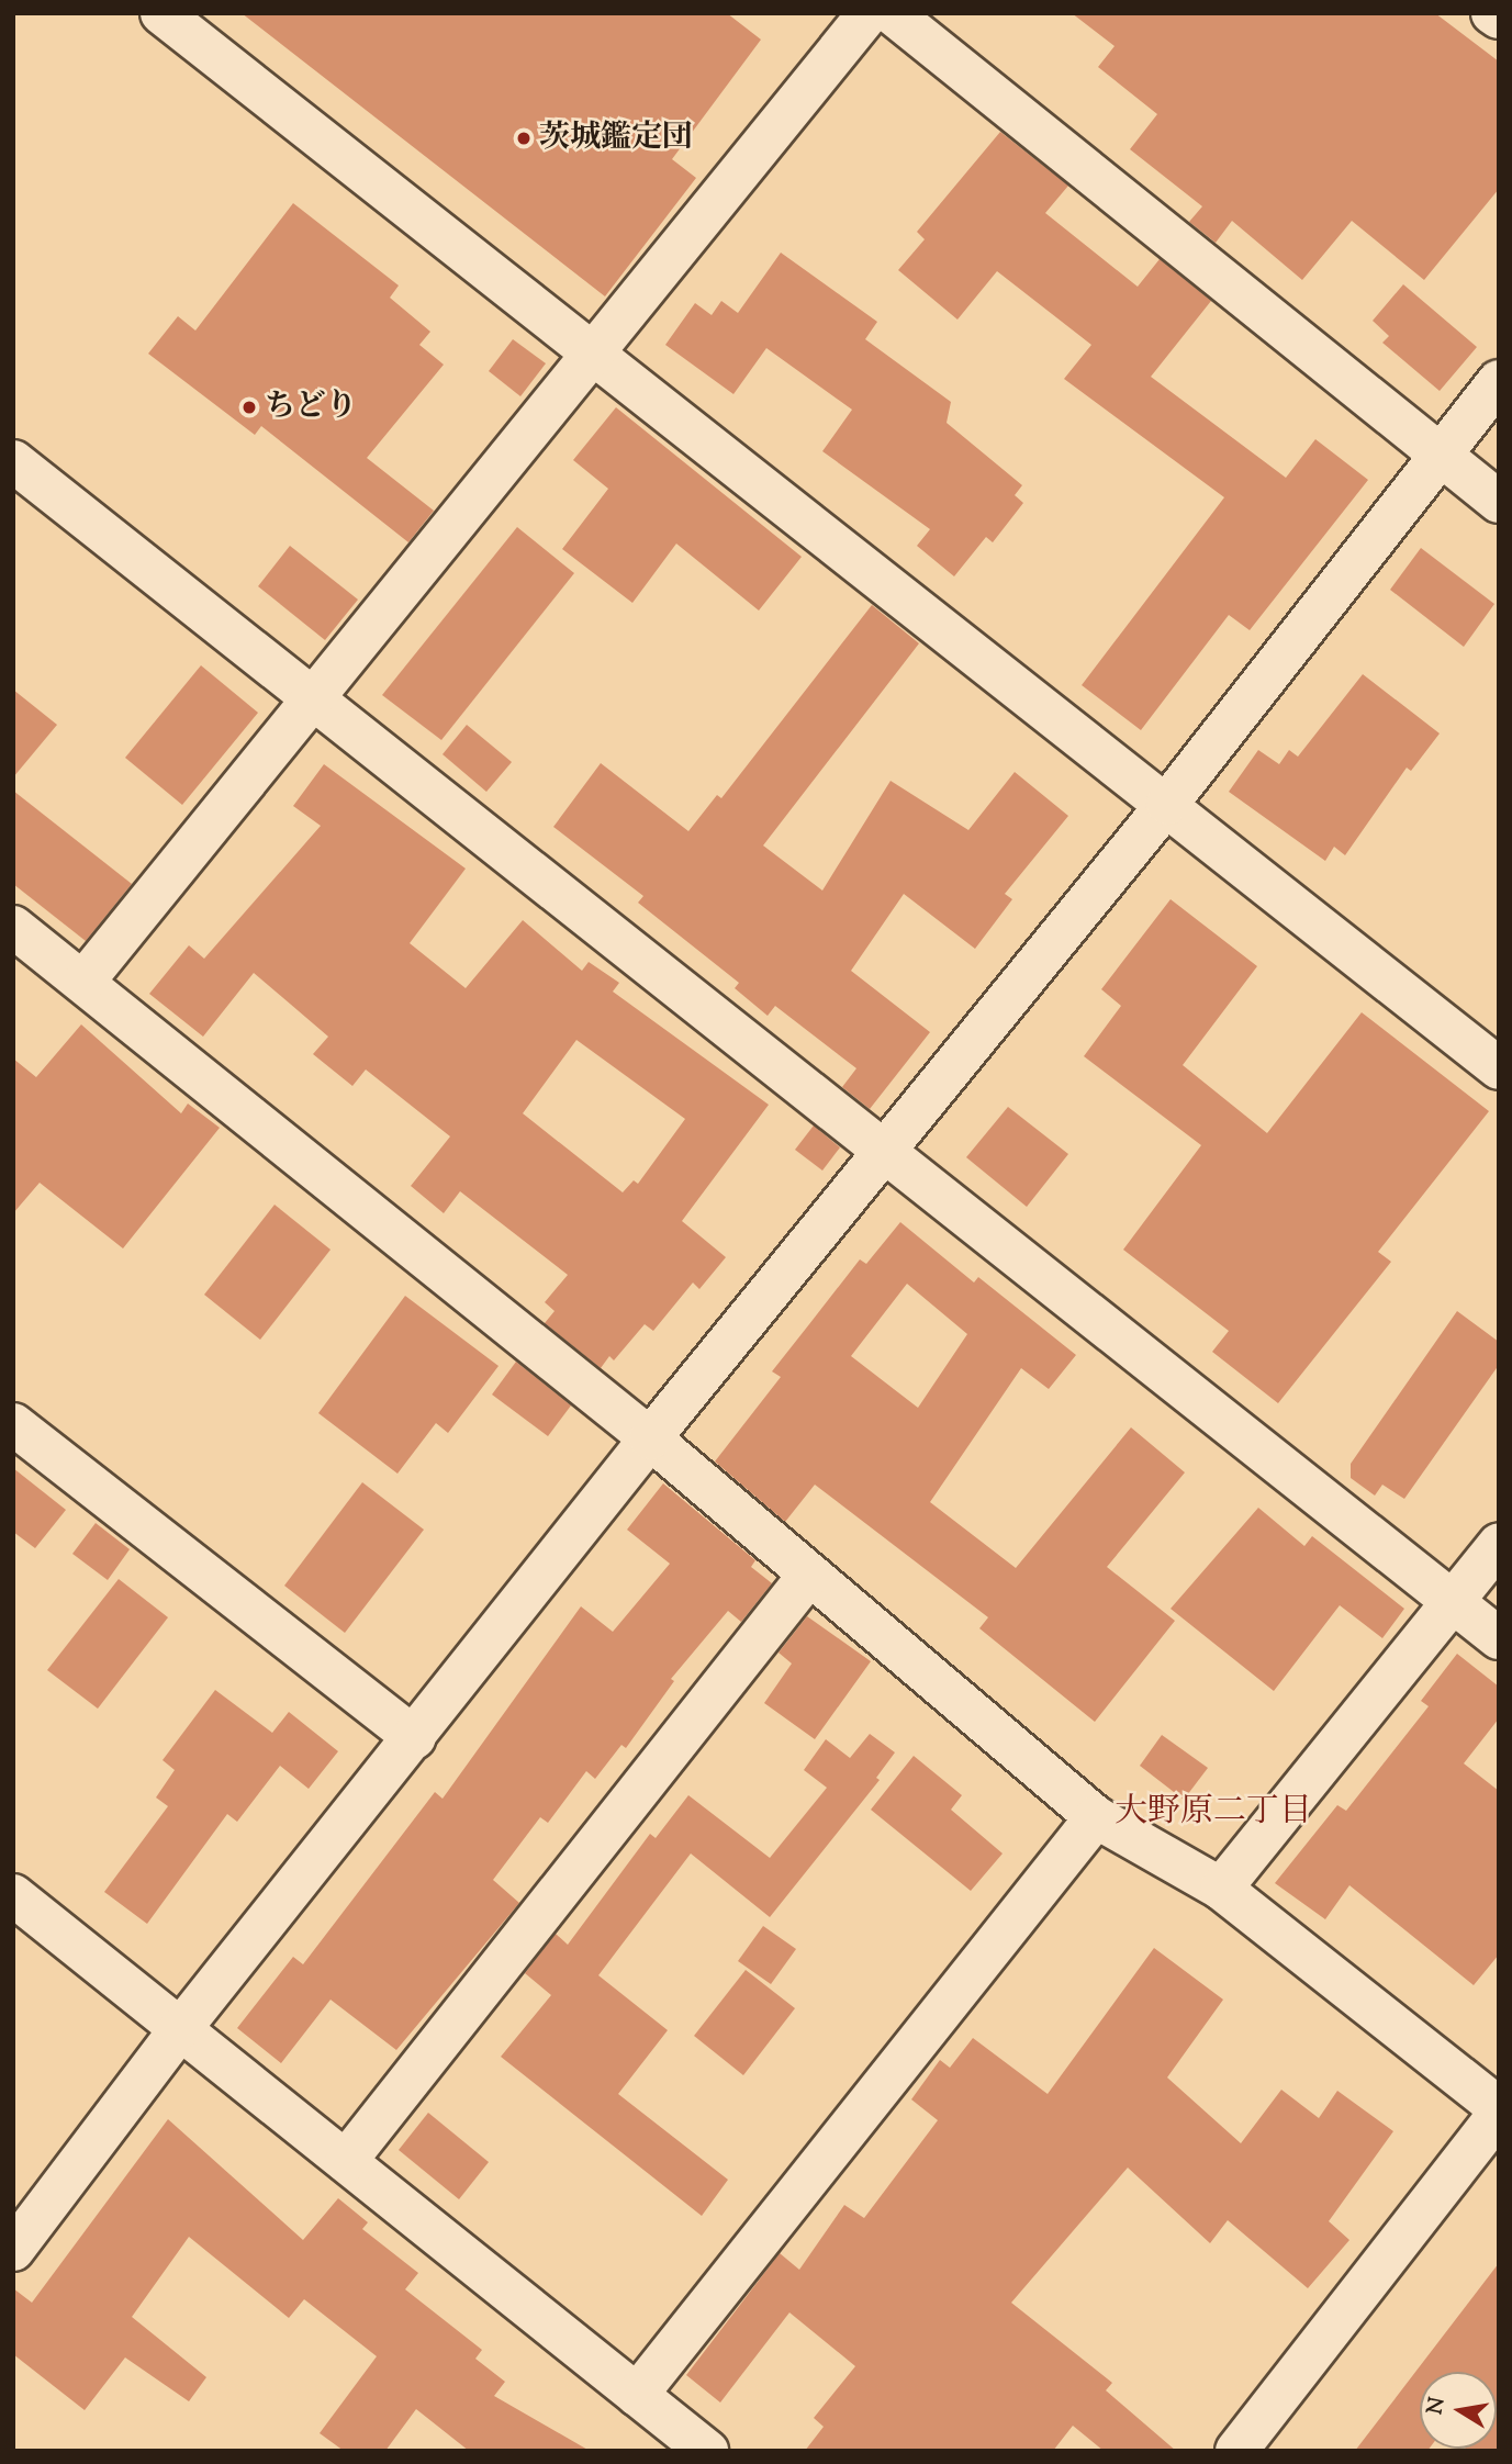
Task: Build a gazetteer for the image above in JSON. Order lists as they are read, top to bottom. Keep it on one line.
{"districts":["大野原二丁目"],"places":["茨城鑑定団","ちどり"],"north":"left"}
